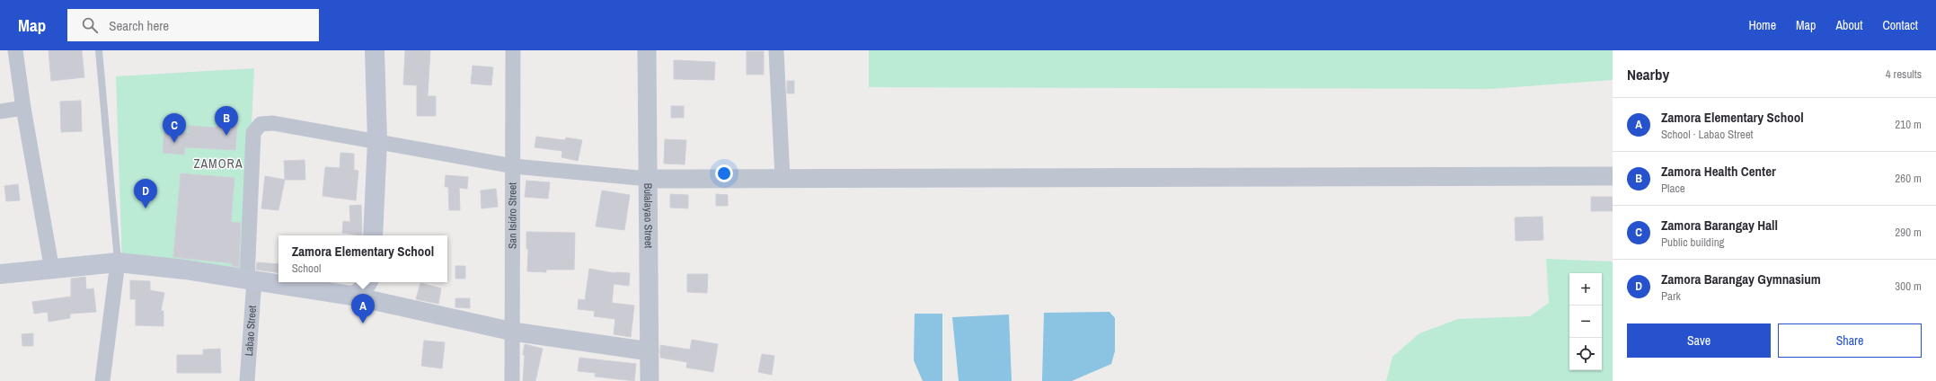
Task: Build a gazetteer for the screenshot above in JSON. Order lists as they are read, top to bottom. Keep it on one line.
{"streets":{"street":["San Isidro Street","Bulalayao Street","Labao Street"]},"crossings":[["San Isidro Street","Labao Street"],["Bulalayao Street","Labao Street"]],"districts":["ZAMORA"],"page":{"header":"Map","search":"Search here","nav":["Home","Map","About","Contact"],"heading":["Nearby","4 results"],"list":[{"mark":"A","name":"Zamora Elementary School","note":"School · Labao Street","value":"210 m"},{"mark":"B","name":"Zamora Health Center","note":"Place","value":"260 m"},{"mark":"C","name":"Zamora Barangay Hall","note":"Public building","value":"290 m"},{"mark":"D","name":"Zamora Barangay Gymnasium","note":"Park","value":"300 m"}],"pins":["B","C","D","A"],"popup":["Zamora Elementary School","School"],"map_buttons":["+","−"],"buttons":["Save","Share"]}}
